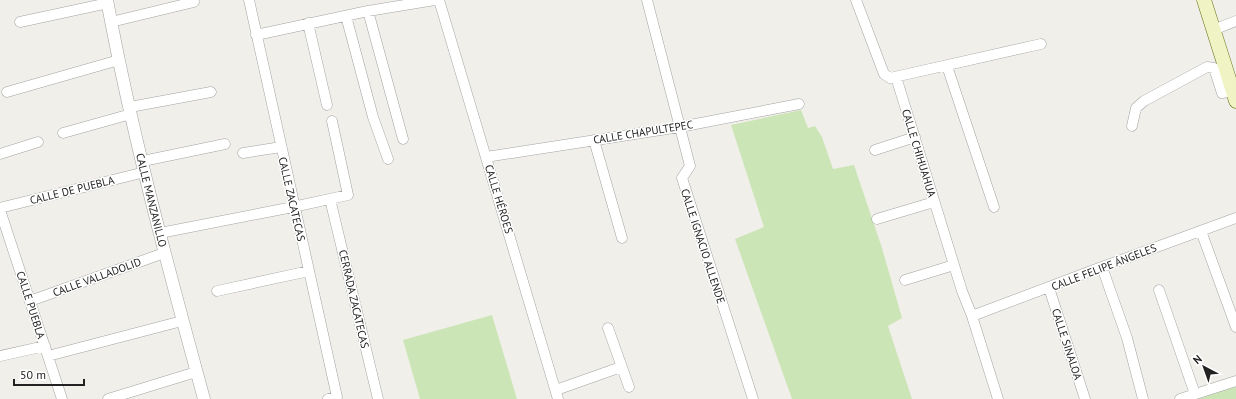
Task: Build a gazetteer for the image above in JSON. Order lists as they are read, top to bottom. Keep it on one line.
{"streets":{"street":["CALLE CHAPULTEPEC","CALLE CHIHUAHUA","CALLE DE PUEBLA","CALLE ZACATECAS","CALLE HÉROES","CALLE MANZANILLO","CALLE IGNACIO ALLENDE","CALLE FELIPE ÁNGELES","CALLE VALLADOLID","CERRADA ZACATECAS","CALLE PUEBLA","CALLE SINALOA"]},"crossings":[["CALLE CHAPULTEPEC","CALLE HÉROES"],["CALLE CHAPULTEPEC","CALLE IGNACIO ALLENDE"],["CALLE CHIHUAHUA","CALLE FELIPE ÁNGELES"],["CALLE DE PUEBLA","CALLE MANZANILLO"],["CALLE DE PUEBLA","CALLE PUEBLA"],["CALLE MANZANILLO","CALLE VALLADOLID"],["CALLE FELIPE ÁNGELES","CALLE SINALOA"],["CALLE VALLADOLID","CALLE PUEBLA"]],"scale_bar":"50 m","north":"top left"}
